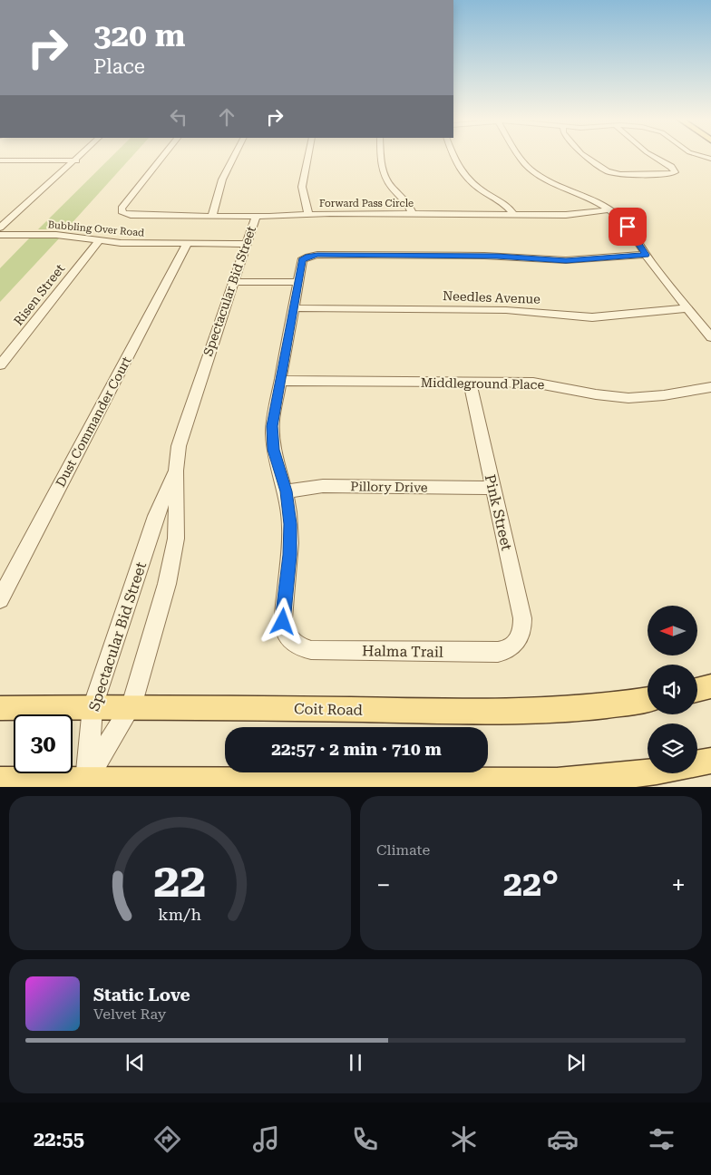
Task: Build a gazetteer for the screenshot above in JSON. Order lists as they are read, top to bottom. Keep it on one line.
{"streets":{"main road":["Coit Road"],"street":["Forward Pass Circle","Bubbling Over Road","Spectacular Bid Street","Risen Street","Needles Avenue","Middleground Place","Dust Commander Court","Pillory Drive","Pink Street","Halma Trail"]},"crossings":[["Forward Pass Circle","Spectacular Bid Street"],["Bubbling Over Road","Spectacular Bid Street"],["Bubbling Over Road","Risen Street"],["Bubbling Over Road","Dust Commander Court"],["Spectacular Bid Street","Coit Road"],["Middleground Place","Pink Street"],["Pillory Drive","Pink Street"],["Pillory Drive","Halma Trail"],["Pink Street","Halma Trail"]],"north":"left","page":{"turn":["320 m","Place"],"limit":"30","trip":"22:57 · 2 min · 710 m","tile":"Climate","heat":["−","22°","+"],"song":["Static Love","Velvet Ray"],"tabs":"22:55","gauge":["22","km/h"]}}
